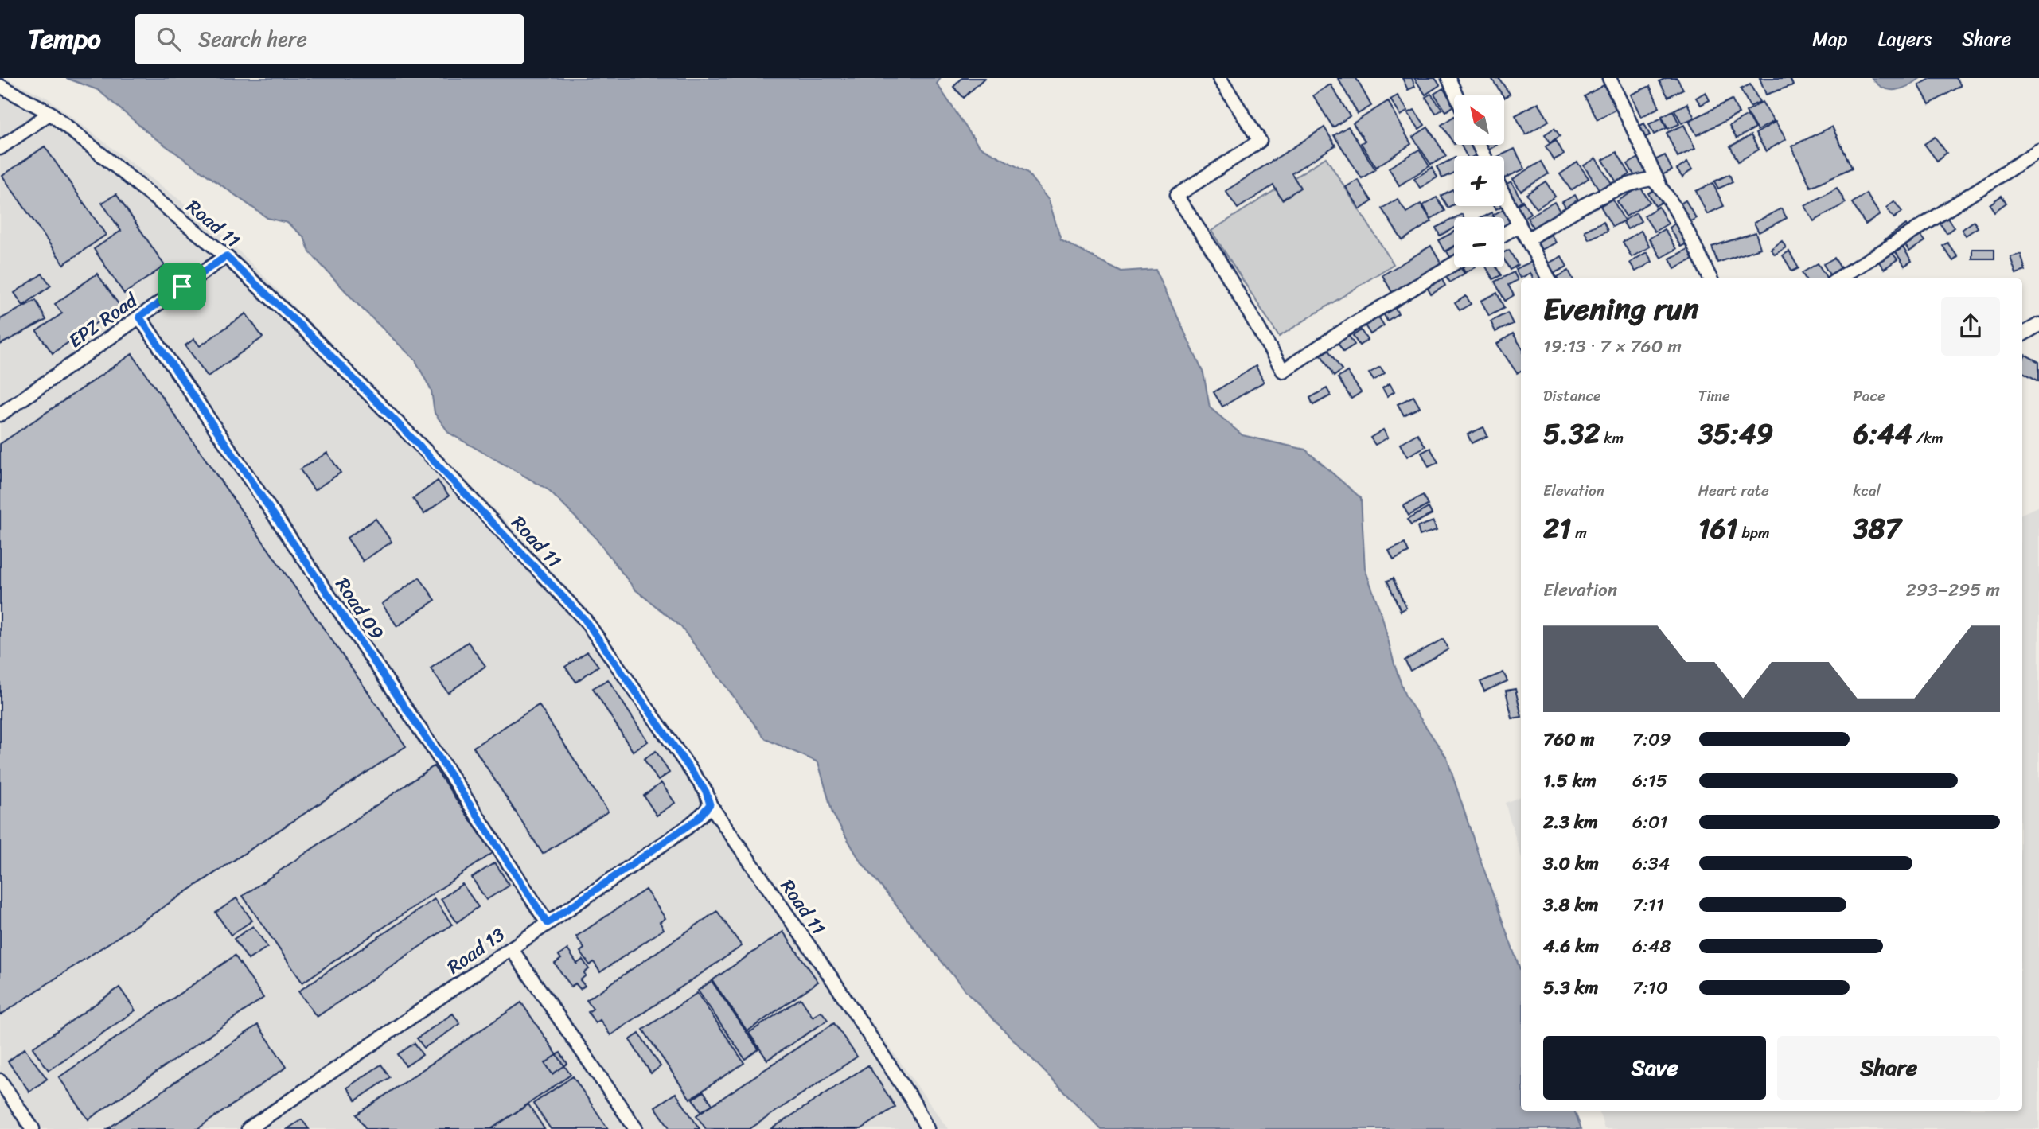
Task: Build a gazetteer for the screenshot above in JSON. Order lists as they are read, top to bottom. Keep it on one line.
{"streets":{"street":["Road 11","EPZ Road","Road 09","Road 13"]},"crossings":[["Road 11","EPZ Road"],["Road 11","Road 13"],["EPZ Road","Road 09"],["Road 09","Road 13"]],"north":"top left","page":{"header":"Tempo","search":"Search here","nav":["Map","Layers","Share"],"map_buttons":["+","−"],"heading":["Evening run","19:13 · 7 × 760 m"],"stats":[["Distance","5.32 km"],["Time","35:49"],["Pace","6:44 /km"],["Elevation","21 m"],["Heart rate","161 bpm"],["kcal","387"]],"chart":["Elevation","293–295 m"],"list":[{"name":"760 m","note":"7:09"},{"name":"1.5 km","note":"6:15"},{"name":"2.3 km","note":"6:01"},{"name":"3.0 km","note":"6:34"},{"name":"3.8 km","note":"7:11"},{"name":"4.6 km","note":"6:48"},{"name":"5.3 km","note":"7:10"}],"buttons":["Save","Share"]}}
